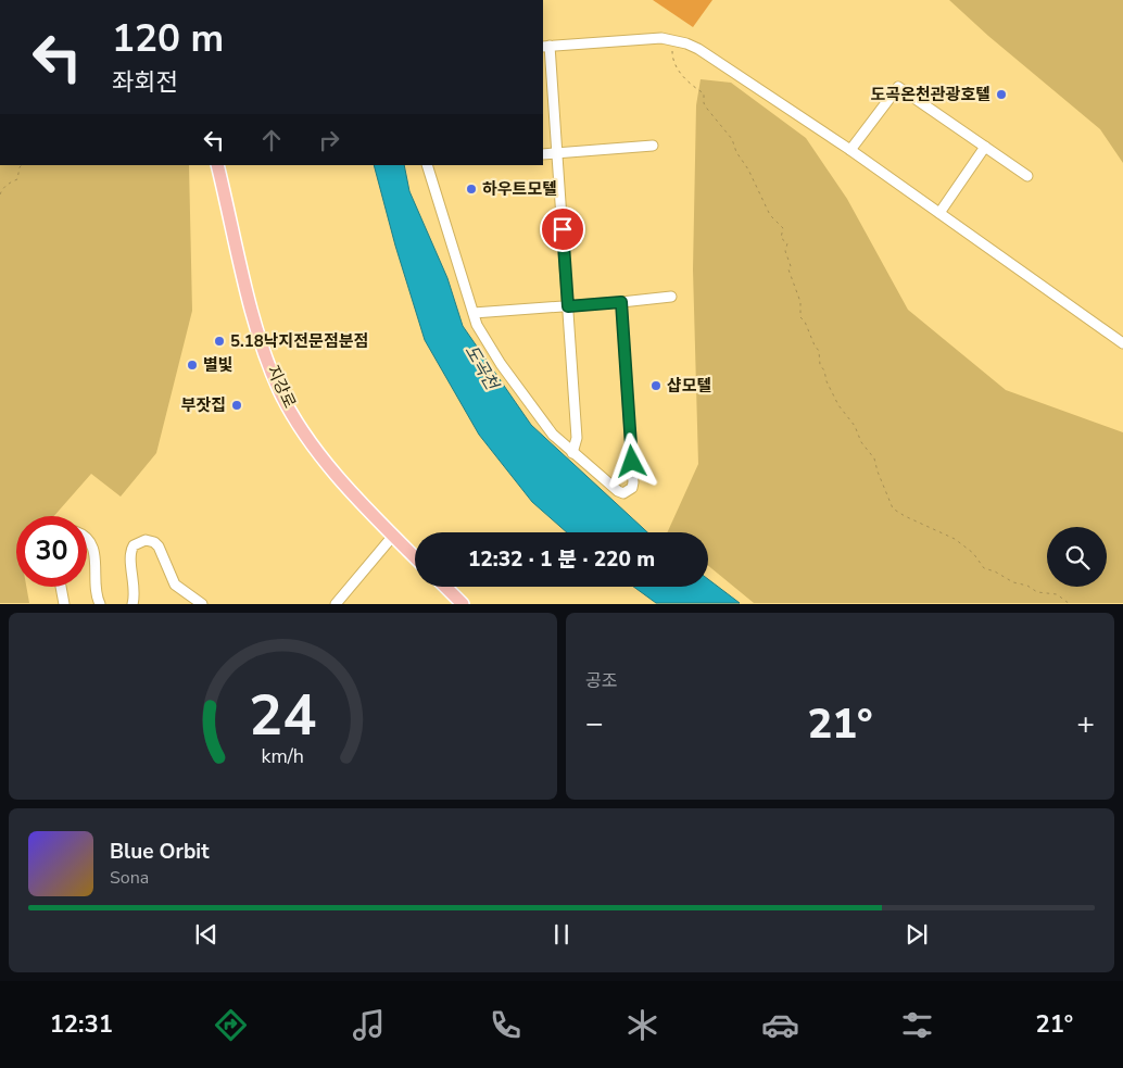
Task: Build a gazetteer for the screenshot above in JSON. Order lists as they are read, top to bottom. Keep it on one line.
{"streets":{"main road":["지강로"]},"water":["도곡천"],"places":["도곡온천관광호텔","하우트모텔","5.18낙지전문점분점","별빛","샵모텔","부잣집"],"page":{"turn":["120 m","좌회전"],"limit":"30","trip":"12:32 · 1 분 · 220 m","tile":"공조","heat":["−","21°","+"],"song":["Blue Orbit","Sona"],"tabs":["12:31","21°"],"gauge":["24","km/h"]}}
